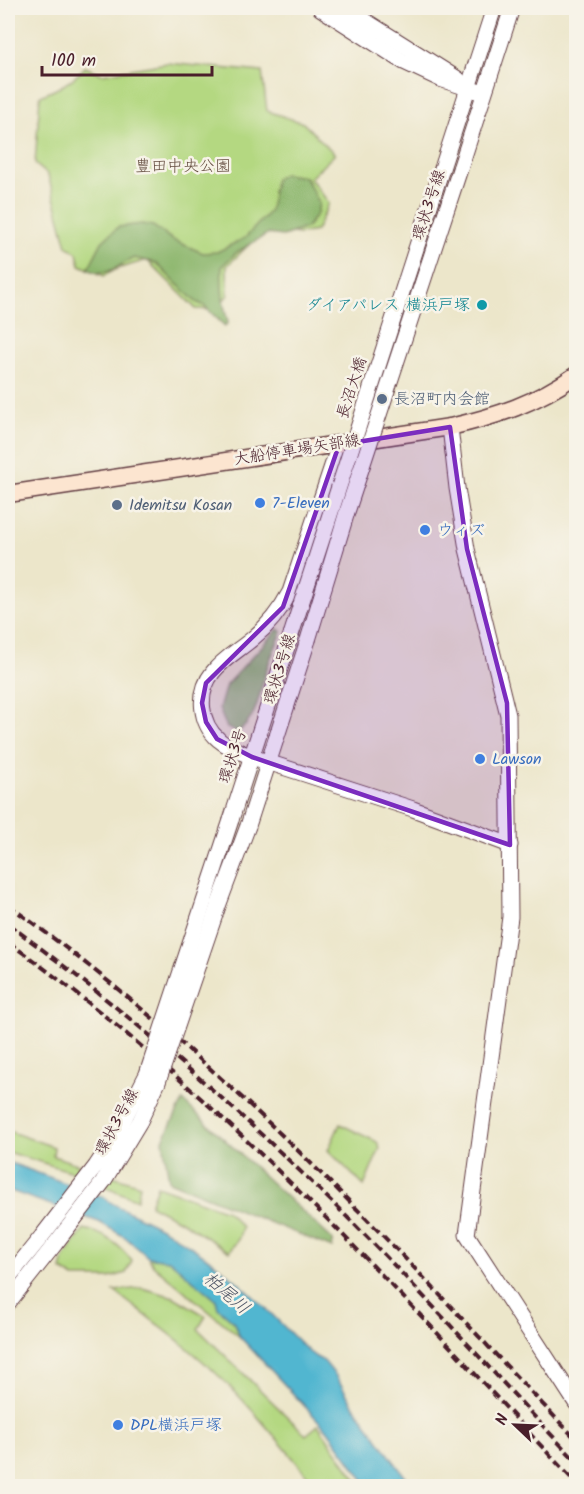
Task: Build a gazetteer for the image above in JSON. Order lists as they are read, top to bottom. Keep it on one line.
{"streets":{"main road":["大船停車場矢部線"],"street":["環状3号線","長沼大橋","環状3号"]},"crossings":[["環状3号線","長沼大橋"],["環状3号線","環状3号"],["長沼大橋","環状3号"]],"water":["柏尾川"],"parks":["豊田中央公園"],"places":["ダイアパレス 横浜戸塚","長沼町内会館","7-Eleven","Idemitsu Kosan","ウィズ","Lawson","DPL横浜戸塚"],"scale_bar":"100 m","north":"top left"}
